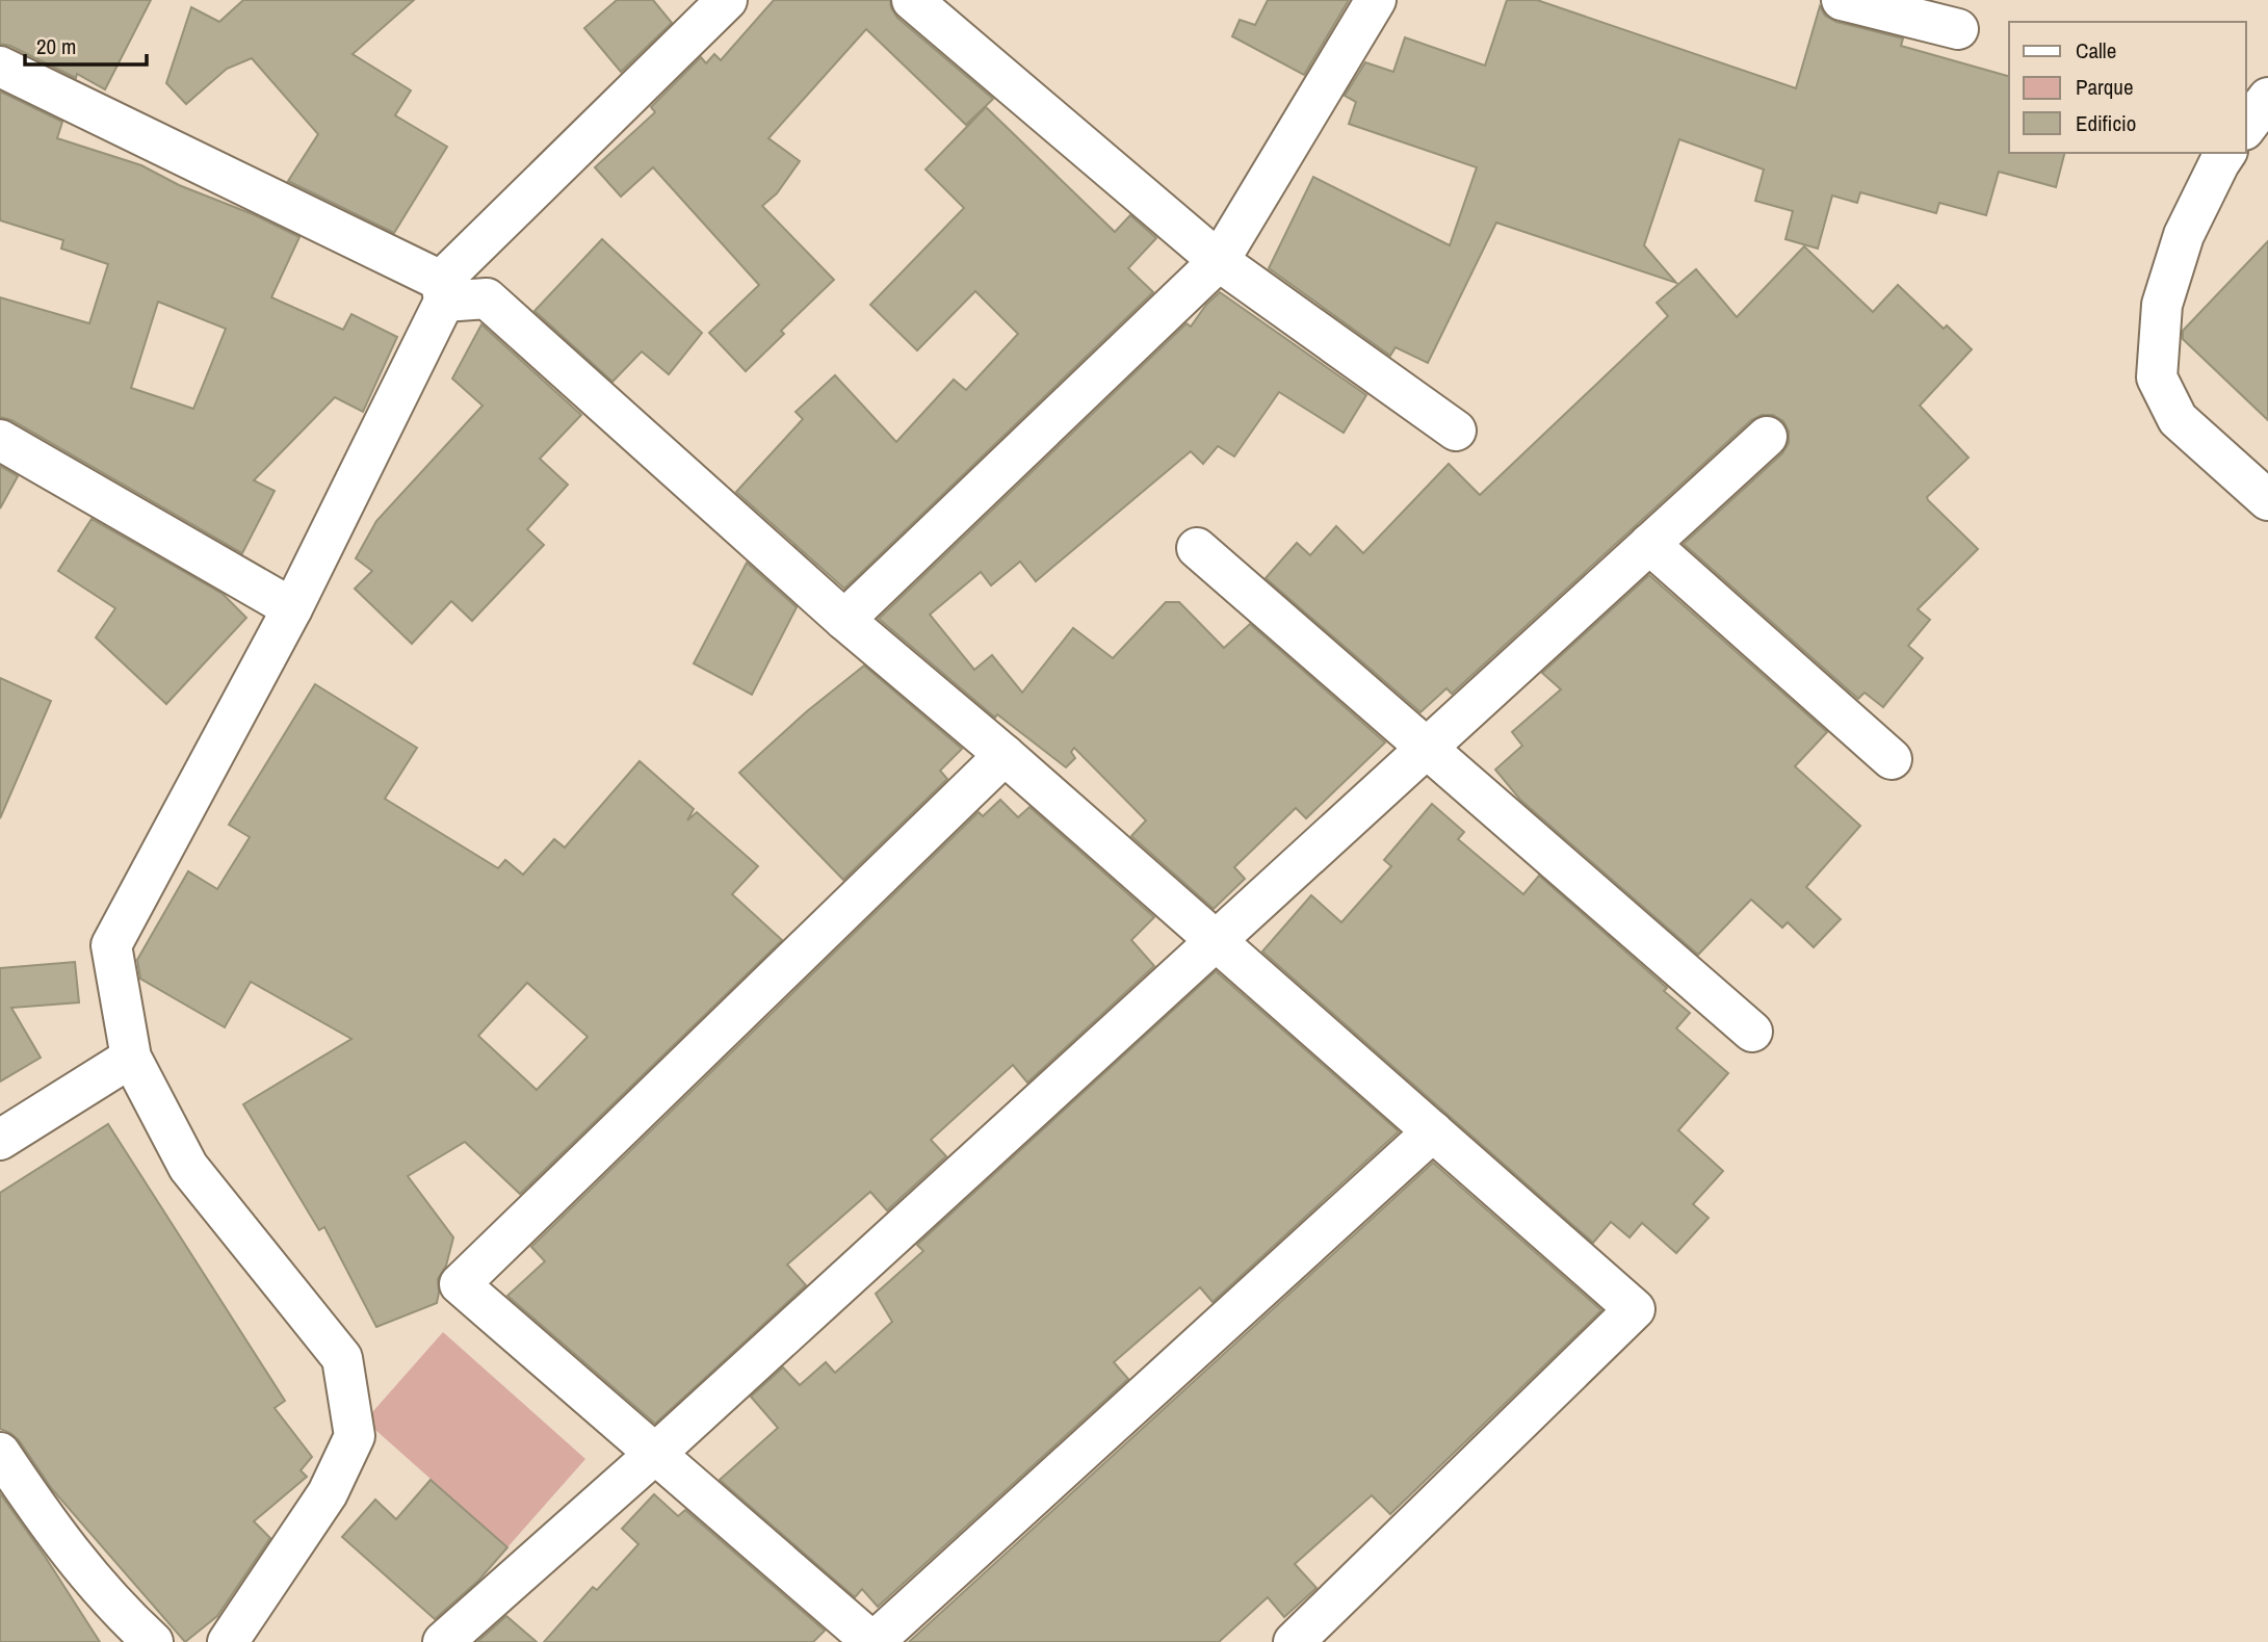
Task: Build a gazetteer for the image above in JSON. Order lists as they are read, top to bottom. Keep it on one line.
{"legend":["Calle","Parque","Edificio"],"scale_bar":"20 m"}
